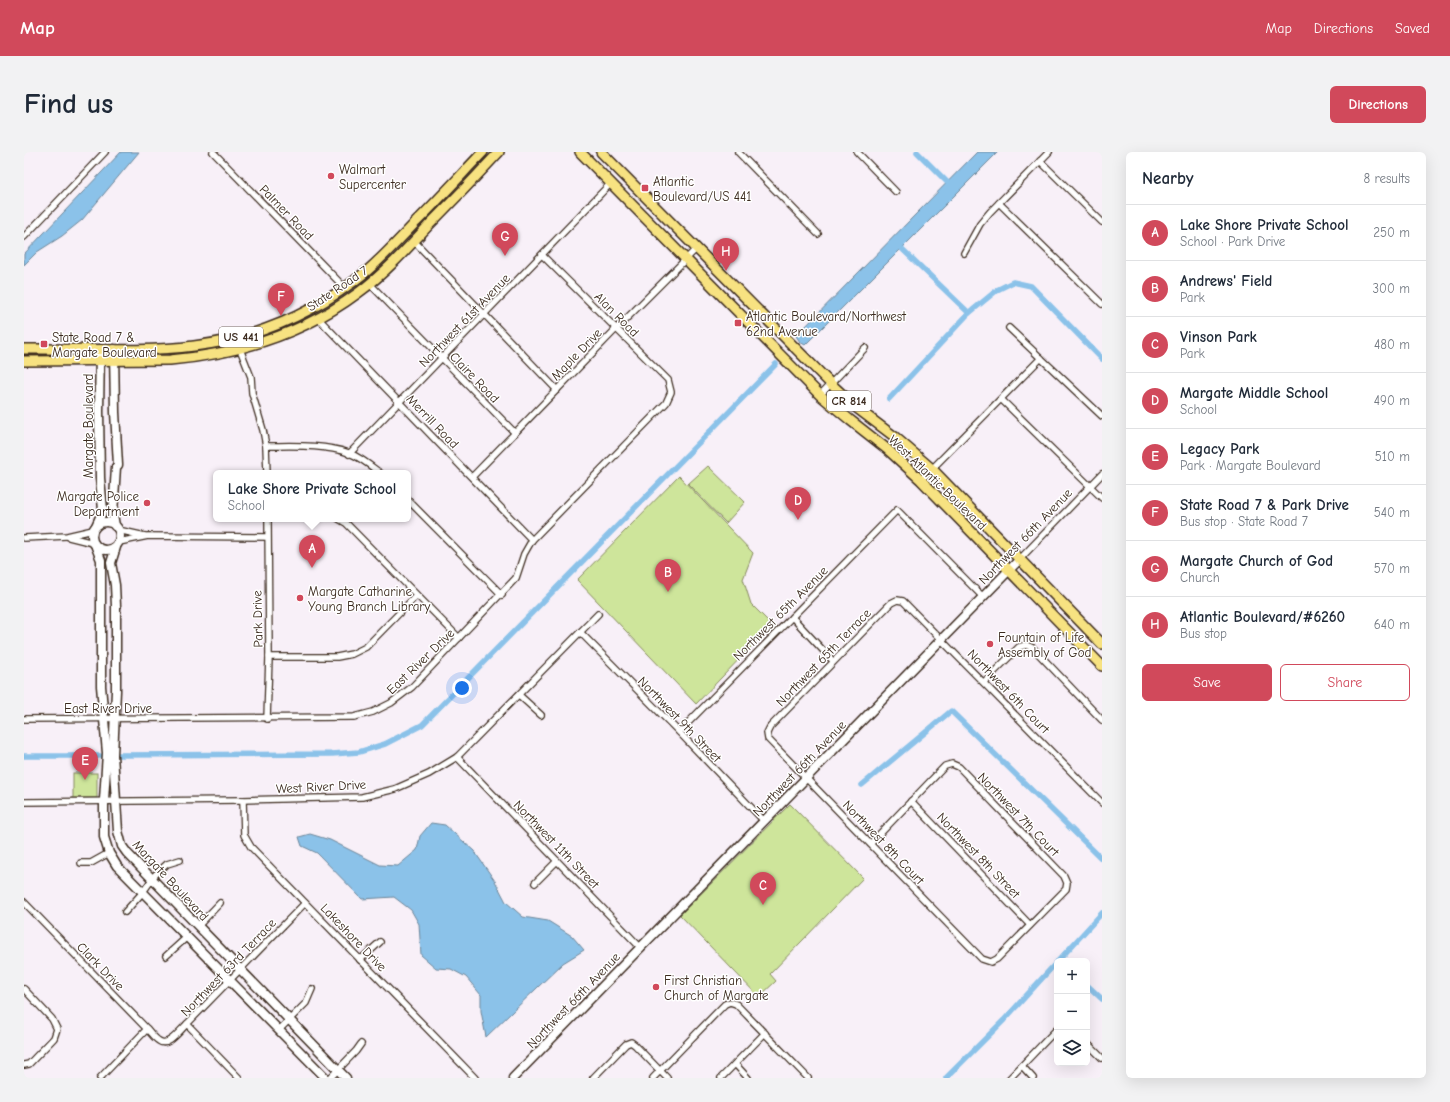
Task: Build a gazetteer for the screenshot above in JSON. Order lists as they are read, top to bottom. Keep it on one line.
{"streets":{"main road":["State Road 7","US 441","CR 814","West Atlantic Boulevard"],"street":["Palmer Road","Alan Road","Northwest 61st Avenue","Maple Drive","Claire Road","Merrill Road","Margate Boulevard","Northwest 66th Avenue","Northwest 65th Avenue","Park Drive","Northwest 65th Terrace","East River Drive","Northwest 6th Court","Northwest 9th Street","West River Drive","Northwest 7th Court","Northwest 8th Court","Northwest 11th Street","Northwest 8th Street","Lakeshore Drive","Clark Drive","Northwest 63rd Terrace"]},"crossings":[["Palmer Road","State Road 7"],["State Road 7","Claire Road"],["State Road 7","Merrill Road"],["State Road 7","Margate Boulevard"],["Alan Road","Northwest 61st Avenue"],["Alan Road","Maple Drive"],["Alan Road","East River Drive"],["Northwest 61st Avenue","Claire Road"],["Northwest 61st Avenue","Merrill Road"],["Northwest 61st Avenue","West Atlantic Boulevard"],["Maple Drive","Claire Road"],["Maple Drive","Merrill Road"],["Maple Drive","West Atlantic Boulevard"],["Merrill Road","East River Drive"],["Margate Boulevard","East River Drive"],["Margate Boulevard","West River Drive"],["Margate Boulevard","Northwest 63rd Terrace"],["West Atlantic Boulevard","Northwest 66th Avenue"],["Northwest 66th Avenue","Northwest 65th Avenue"],["Northwest 66th Avenue","Northwest 6th Court"],["Northwest 66th Avenue","Northwest 9th Street"],["Northwest 66th Avenue","Northwest 8th Court"],["Northwest 66th Avenue","Northwest 11th Street"],["Northwest 65th Avenue","Northwest 9th Street"],["Park Drive","East River Drive"],["Northwest 65th Terrace","Northwest 6th Court"],["Northwest 65th Terrace","Northwest 8th Court"],["Northwest 9th Street","West River Drive"],["West River Drive","Northwest 11th Street"],["West River Drive","Lakeshore Drive"],["Northwest 7th Court","Northwest 8th Court"],["Northwest 7th Court","Northwest 8th Street"],["Northwest 8th Court","Northwest 8th Street"],["Lakeshore Drive","Northwest 63rd Terrace"],["Clark Drive","Northwest 63rd Terrace"]],"places":{"other":["Walmart Supercenter","Margate Police Department","Margate Catharine Young Branch Library","Fountain of Life Assembly of God","First Christian Church of Margate"],"transit":["Atlantic Boulevard/US 441","Atlantic Boulevard/Northwest 62nd Avenue","State Road 7 & Margate Boulevard"]},"page":{"header":"Map","nav":["Map","Directions","Saved"],"buttons":["Directions",["Save","Share"]],"title":"Find us","heading":["Nearby","8 results"],"list":[{"mark":"A","name":"Lake Shore Private School","note":"School · Park Drive","value":"250 m"},{"mark":"B","name":"Andrews' Field","note":"Park","value":"300 m"},{"mark":"C","name":"Vinson Park","note":"Park","value":"480 m"},{"mark":"D","name":"Margate Middle School","note":"School","value":"490 m"},{"mark":"E","name":"Legacy Park","note":"Park · Margate Boulevard","value":"510 m"},{"mark":"F","name":"State Road 7 & Park Drive","note":"Bus stop · State Road 7","value":"540 m"},{"mark":"G","name":"Margate Church of God","note":"Church","value":"570 m"},{"mark":"H","name":"Atlantic Boulevard/#6260","note":"Bus stop","value":"640 m"}],"pins":["G","H","F","D","A","B","E","C"],"popup":["Lake Shore Private School","School"],"map_buttons":["+","−"]}}
